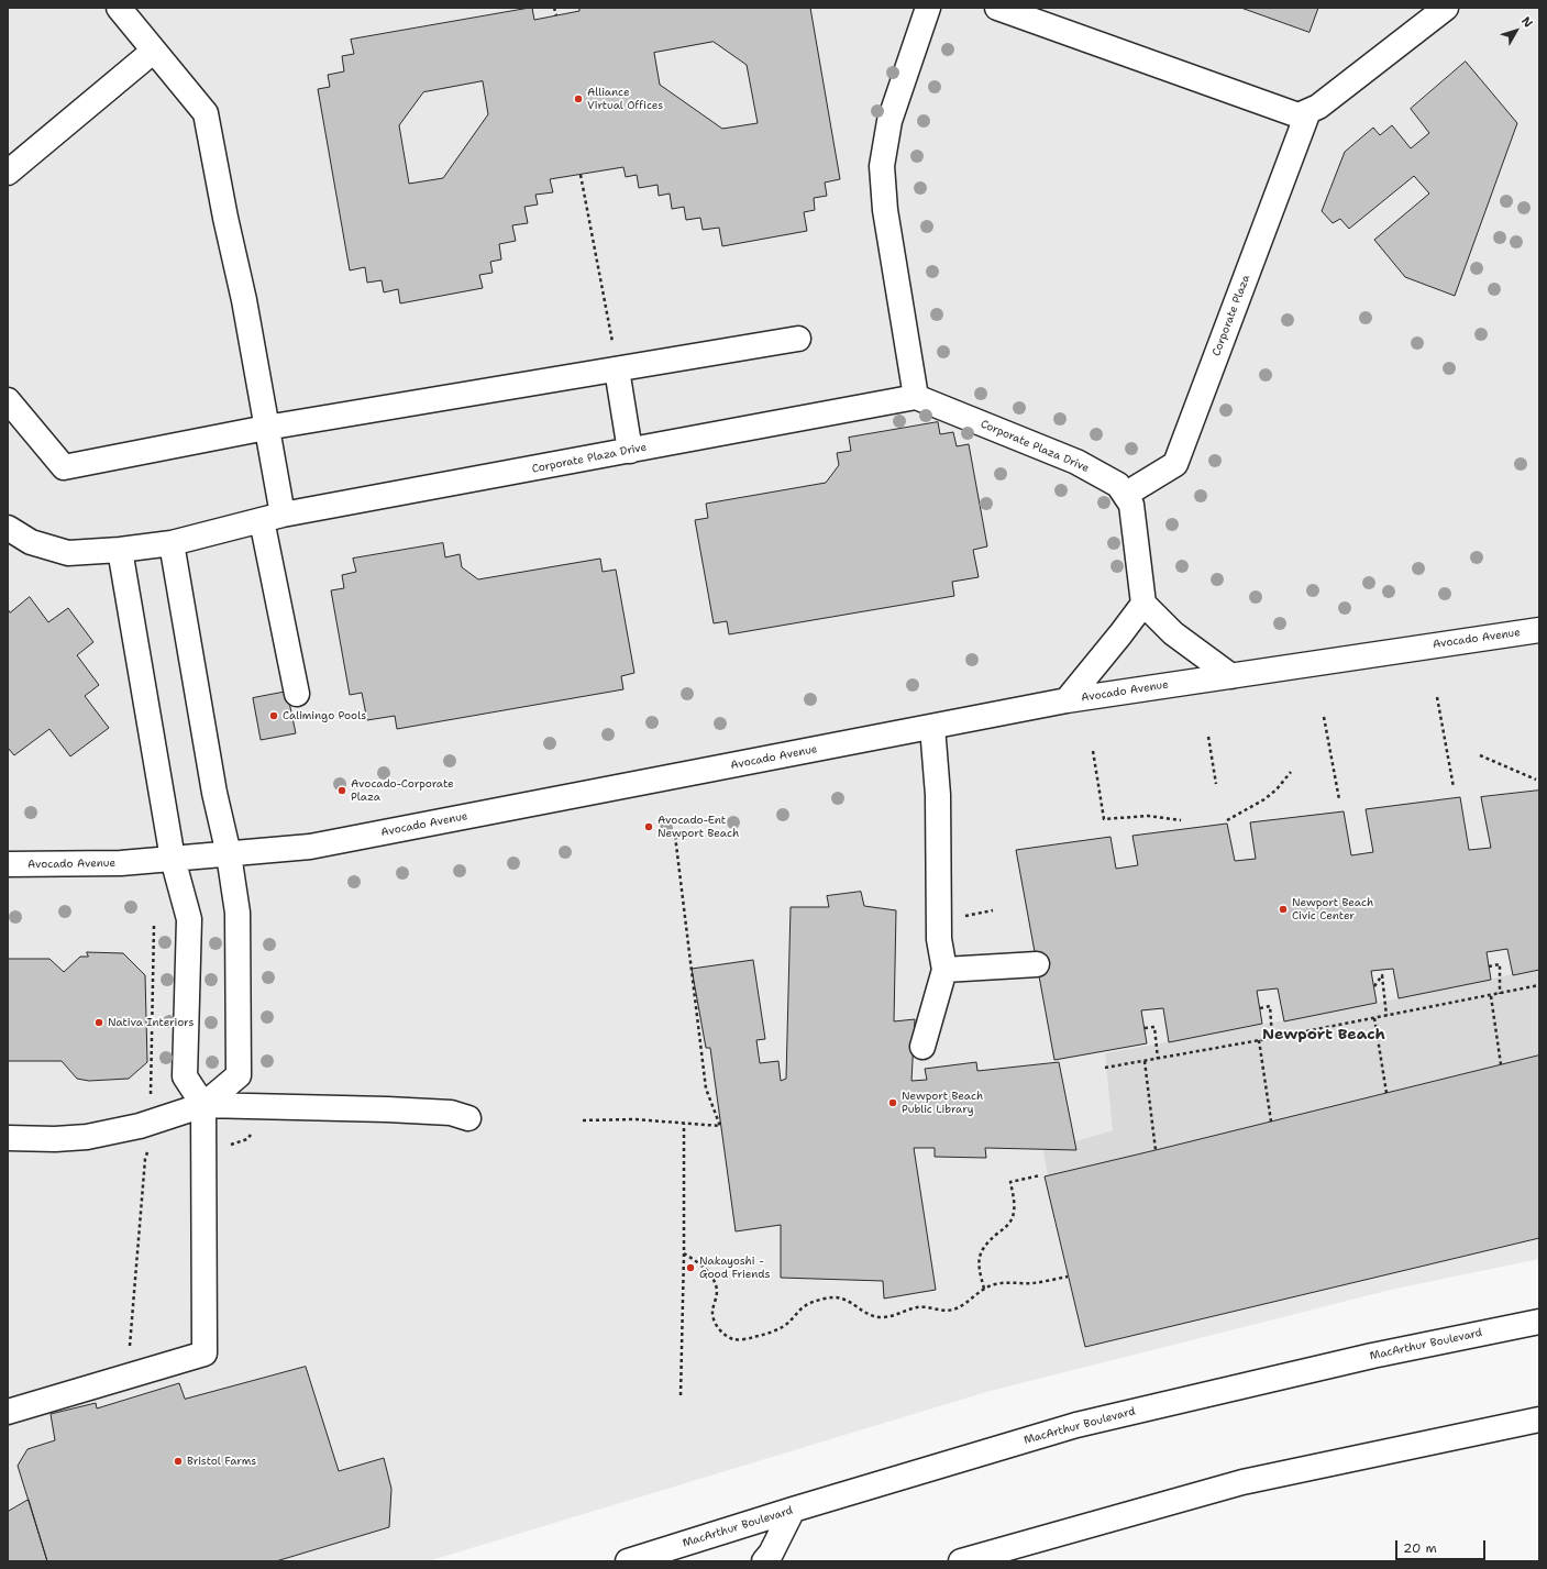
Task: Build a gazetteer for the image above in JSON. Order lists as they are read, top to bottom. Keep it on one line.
{"streets":{"main road":["Corporate Plaza","Corporate Plaza Drive","Avocado Avenue","MacArthur Boulevard"]},"crossings":[["Corporate Plaza","Corporate Plaza Drive"]],"districts":["Newport Beach"],"places":["Alliance Virtual Offices","Calimingo Pools","Avocado-Corporate Plaza","Avocado-Ent Newport Beach","Newport Beach Civic Center","Nativa Interiors","Newport Beach Public Library","Nakayoshi - Good Friends","Bristol Farms"],"scale_bar":"20 m","north":"top right"}
